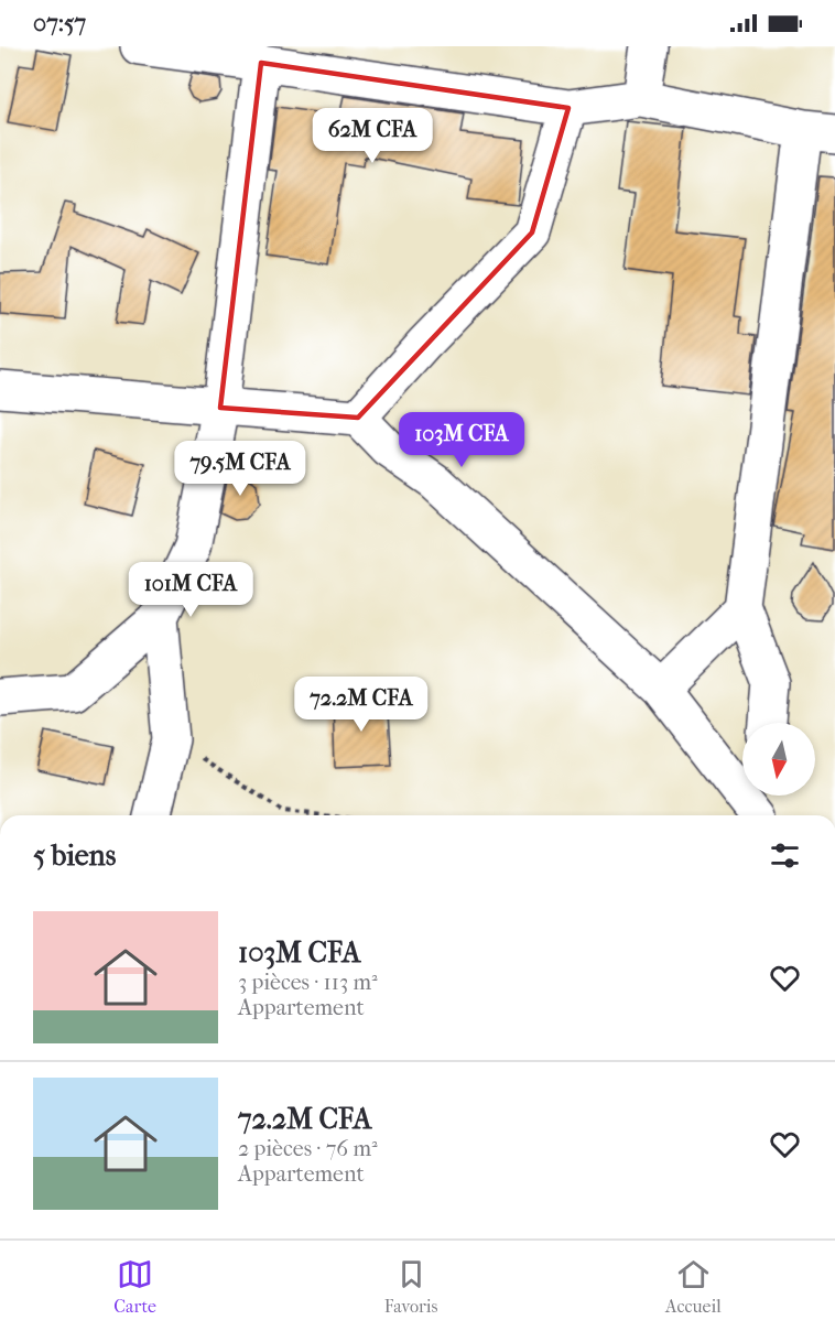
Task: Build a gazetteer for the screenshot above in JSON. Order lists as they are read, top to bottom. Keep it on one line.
{"north":"bottom","page":{"status":"07:57","price":["62M CFA","103M CFA","79.5M CFA","101M CFA","72.2M CFA"],"heading":"5 biens","list":[{"name":"103M CFA","note":"3 pièces · 113 m² · Appartement"},{"name":"72.2M CFA","note":"2 pièces · 76 m² · Appartement"}],"tabs":["Carte","Favoris","Accueil"]}}
